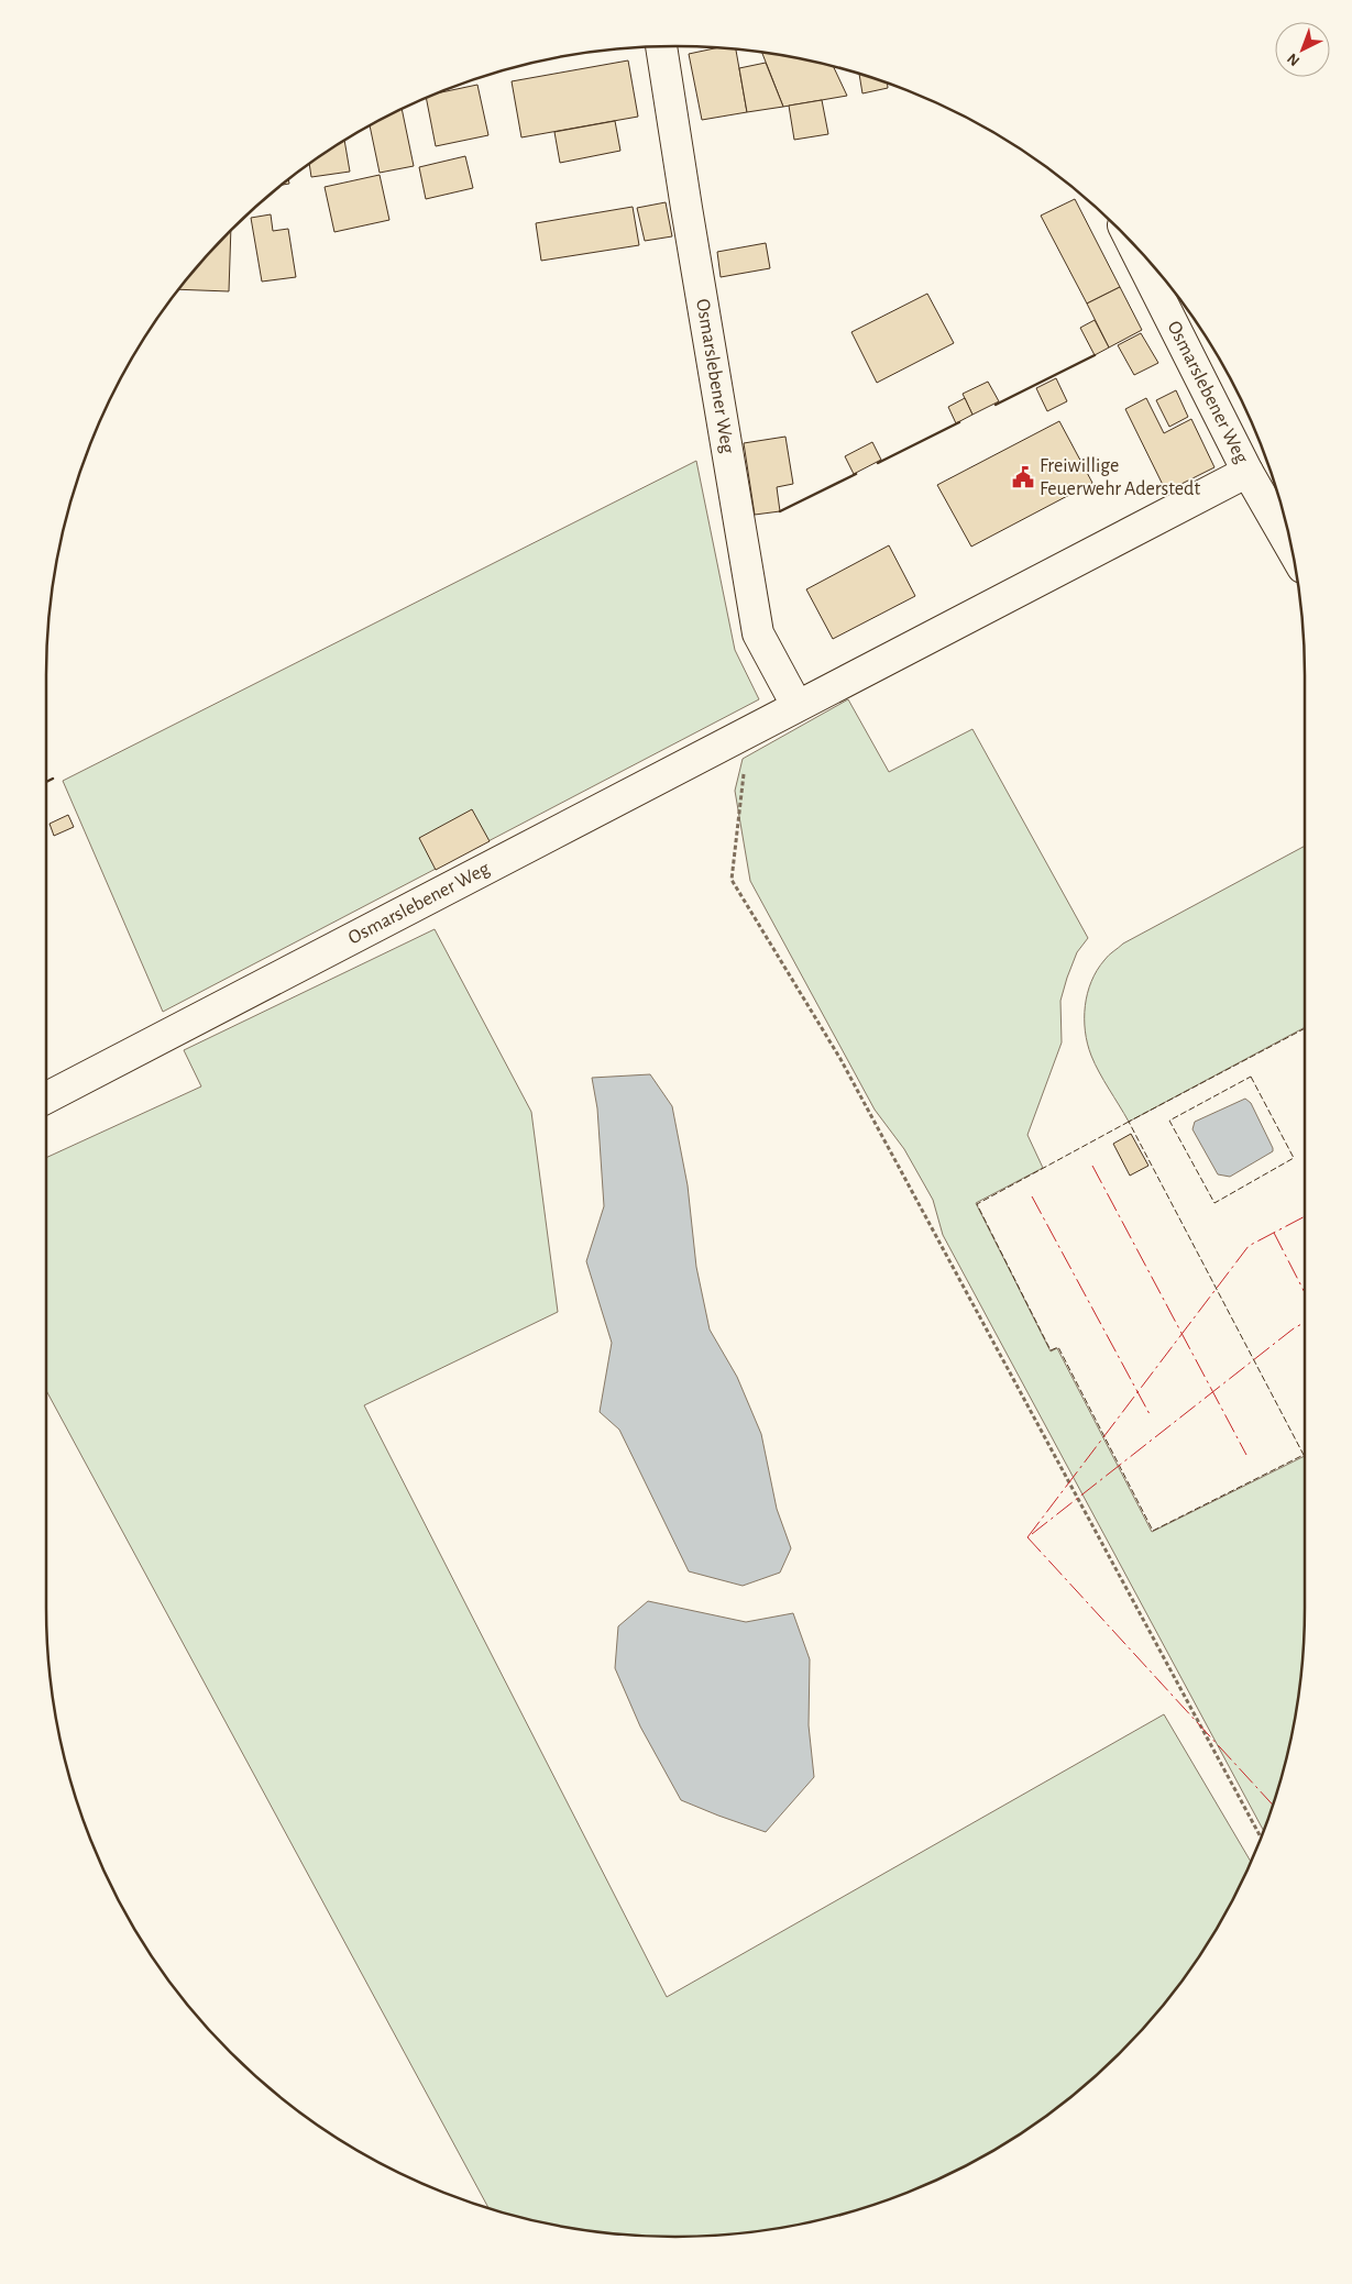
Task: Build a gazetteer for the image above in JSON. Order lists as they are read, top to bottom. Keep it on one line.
{"streets":{"street":["Osmarslebener Weg"]},"places":{"public building":["Freiwillige Feuerwehr Aderstedt"]},"north":"bottom left"}
